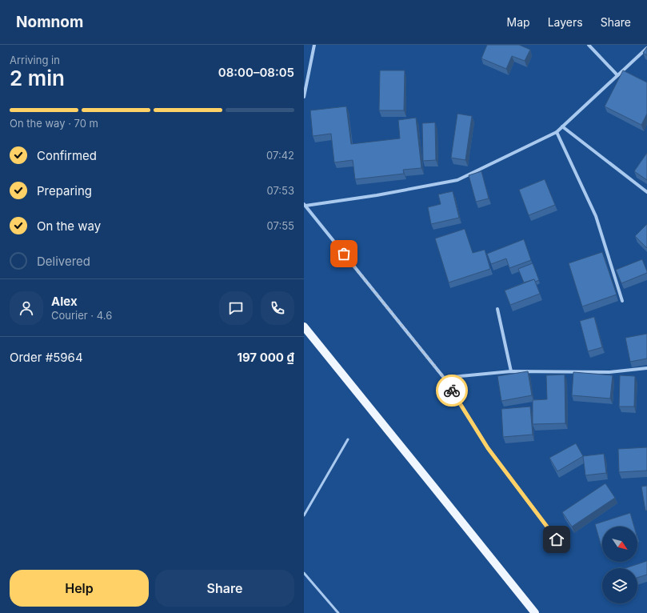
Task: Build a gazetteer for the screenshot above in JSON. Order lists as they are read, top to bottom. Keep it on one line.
{"north":"bottom right","page":{"header":"Nomnom","nav":["Map","Layers","Share"],"heading":["2 min","Arriving in","08:00–08:05"],"panel":["Alex","Courier · 4.6","Order #5964","197 000 ₫"],"bar":"On the way · 70 m","list":[["Confirmed","07:42"],["Preparing","07:53"],["On the way","07:55"],"Delivered"],"buttons":["Help","Share"]}}
